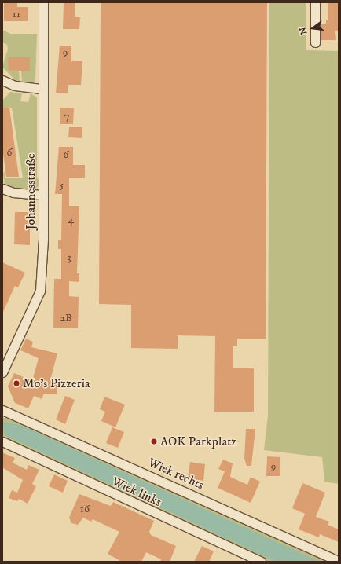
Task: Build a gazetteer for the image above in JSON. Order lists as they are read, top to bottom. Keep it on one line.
{"streets":{"street":["Johannesstraße","Wiek rechts","Wiek links"]},"places":["Mo's Pizzeria","AOK Parkplatz"],"house_numbers":["11","9","7","6","6","5","4","3","2B","9","16"],"north":"left"}
